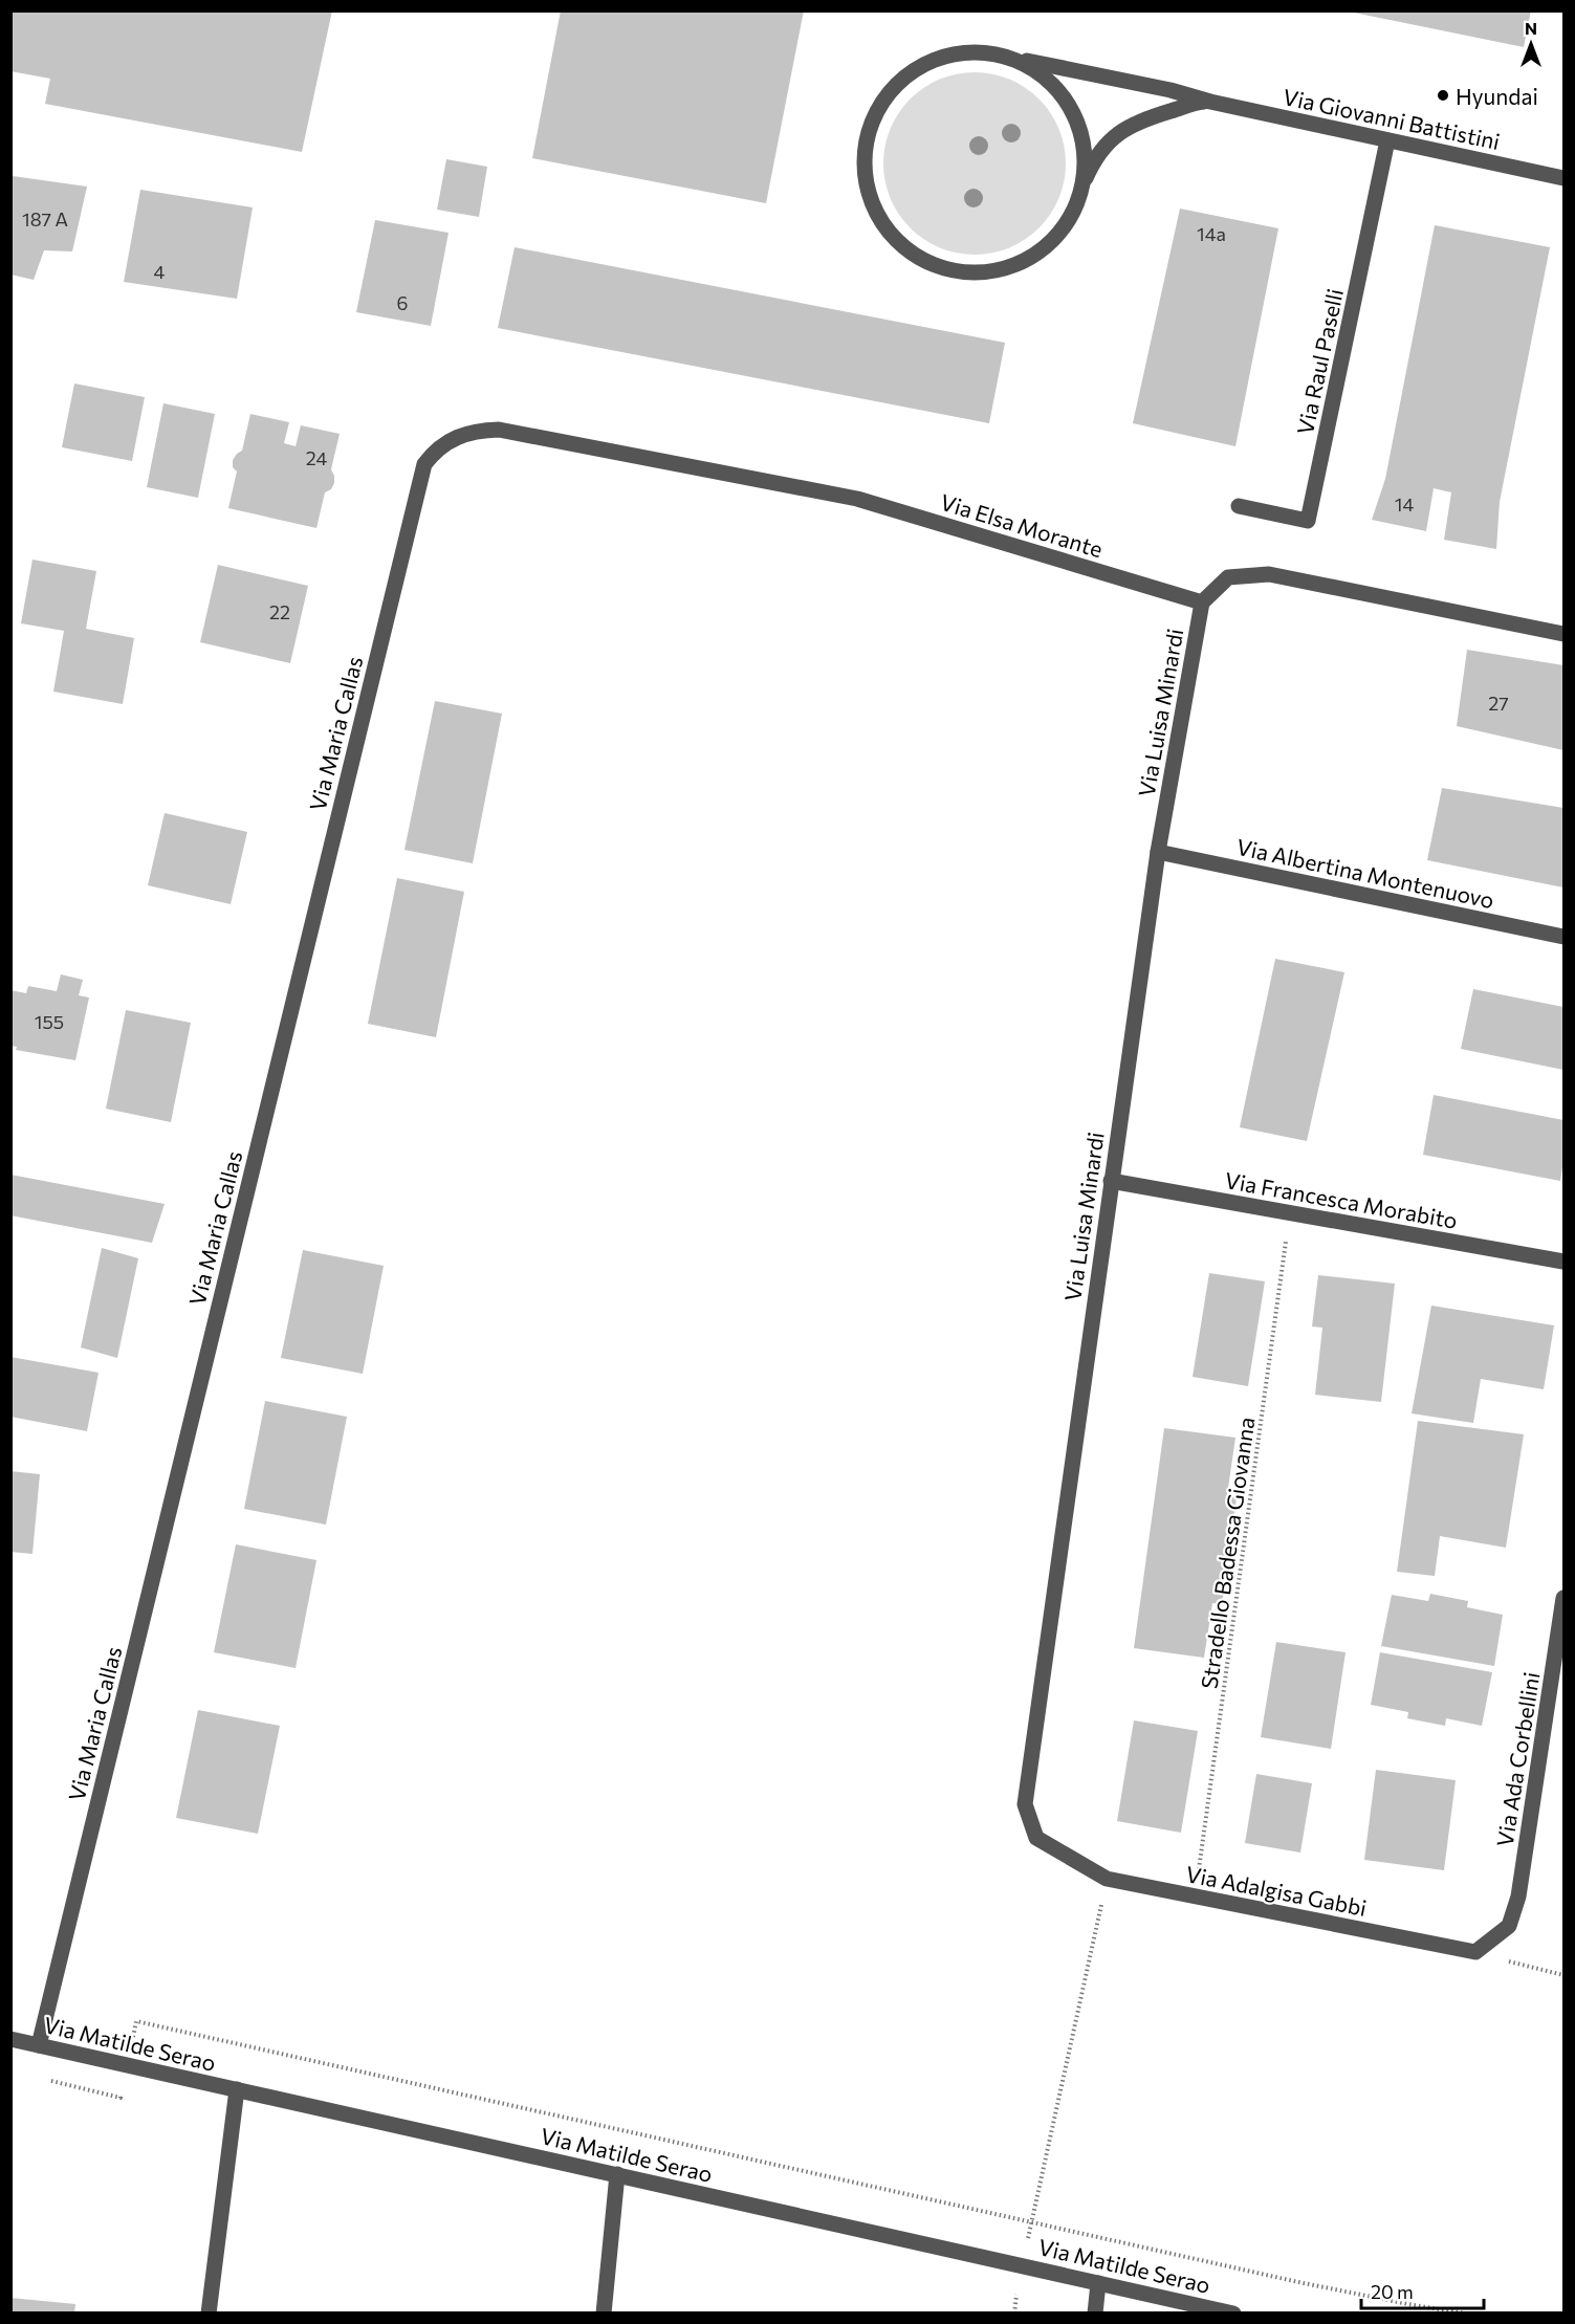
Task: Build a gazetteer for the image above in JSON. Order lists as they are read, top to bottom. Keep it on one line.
{"streets":{"street":["Via Giovanni Battistini","Via Raul Paselli","Via Elsa Morante","Via Luisa Minardi","Via Maria Callas","Via Albertina Montenuovo","Via Francesca Morabito","Via Ada Corbellini","Via Adalgisa Gabbi","Via Matilde Serao"],"path":["Stradello Badessa Giovanna"]},"crossings":[["Via Giovanni Battistini","Via Raul Paselli"],["Via Elsa Morante","Via Luisa Minardi"],["Via Elsa Morante","Via Maria Callas"],["Via Luisa Minardi","Via Albertina Montenuovo"],["Via Luisa Minardi","Via Francesca Morabito"],["Via Luisa Minardi","Via Adalgisa Gabbi"],["Via Maria Callas","Via Matilde Serao"],["Via Francesca Morabito","Stradello Badessa Giovanna"],["Stradello Badessa Giovanna","Via Adalgisa Gabbi"],["Via Ada Corbellini","Via Adalgisa Gabbi"]],"places":["Hyundai"],"house_numbers":["187 A","14a","4","6","24","14","22","27","155"],"scale_bar":"20 m","north":"top"}
